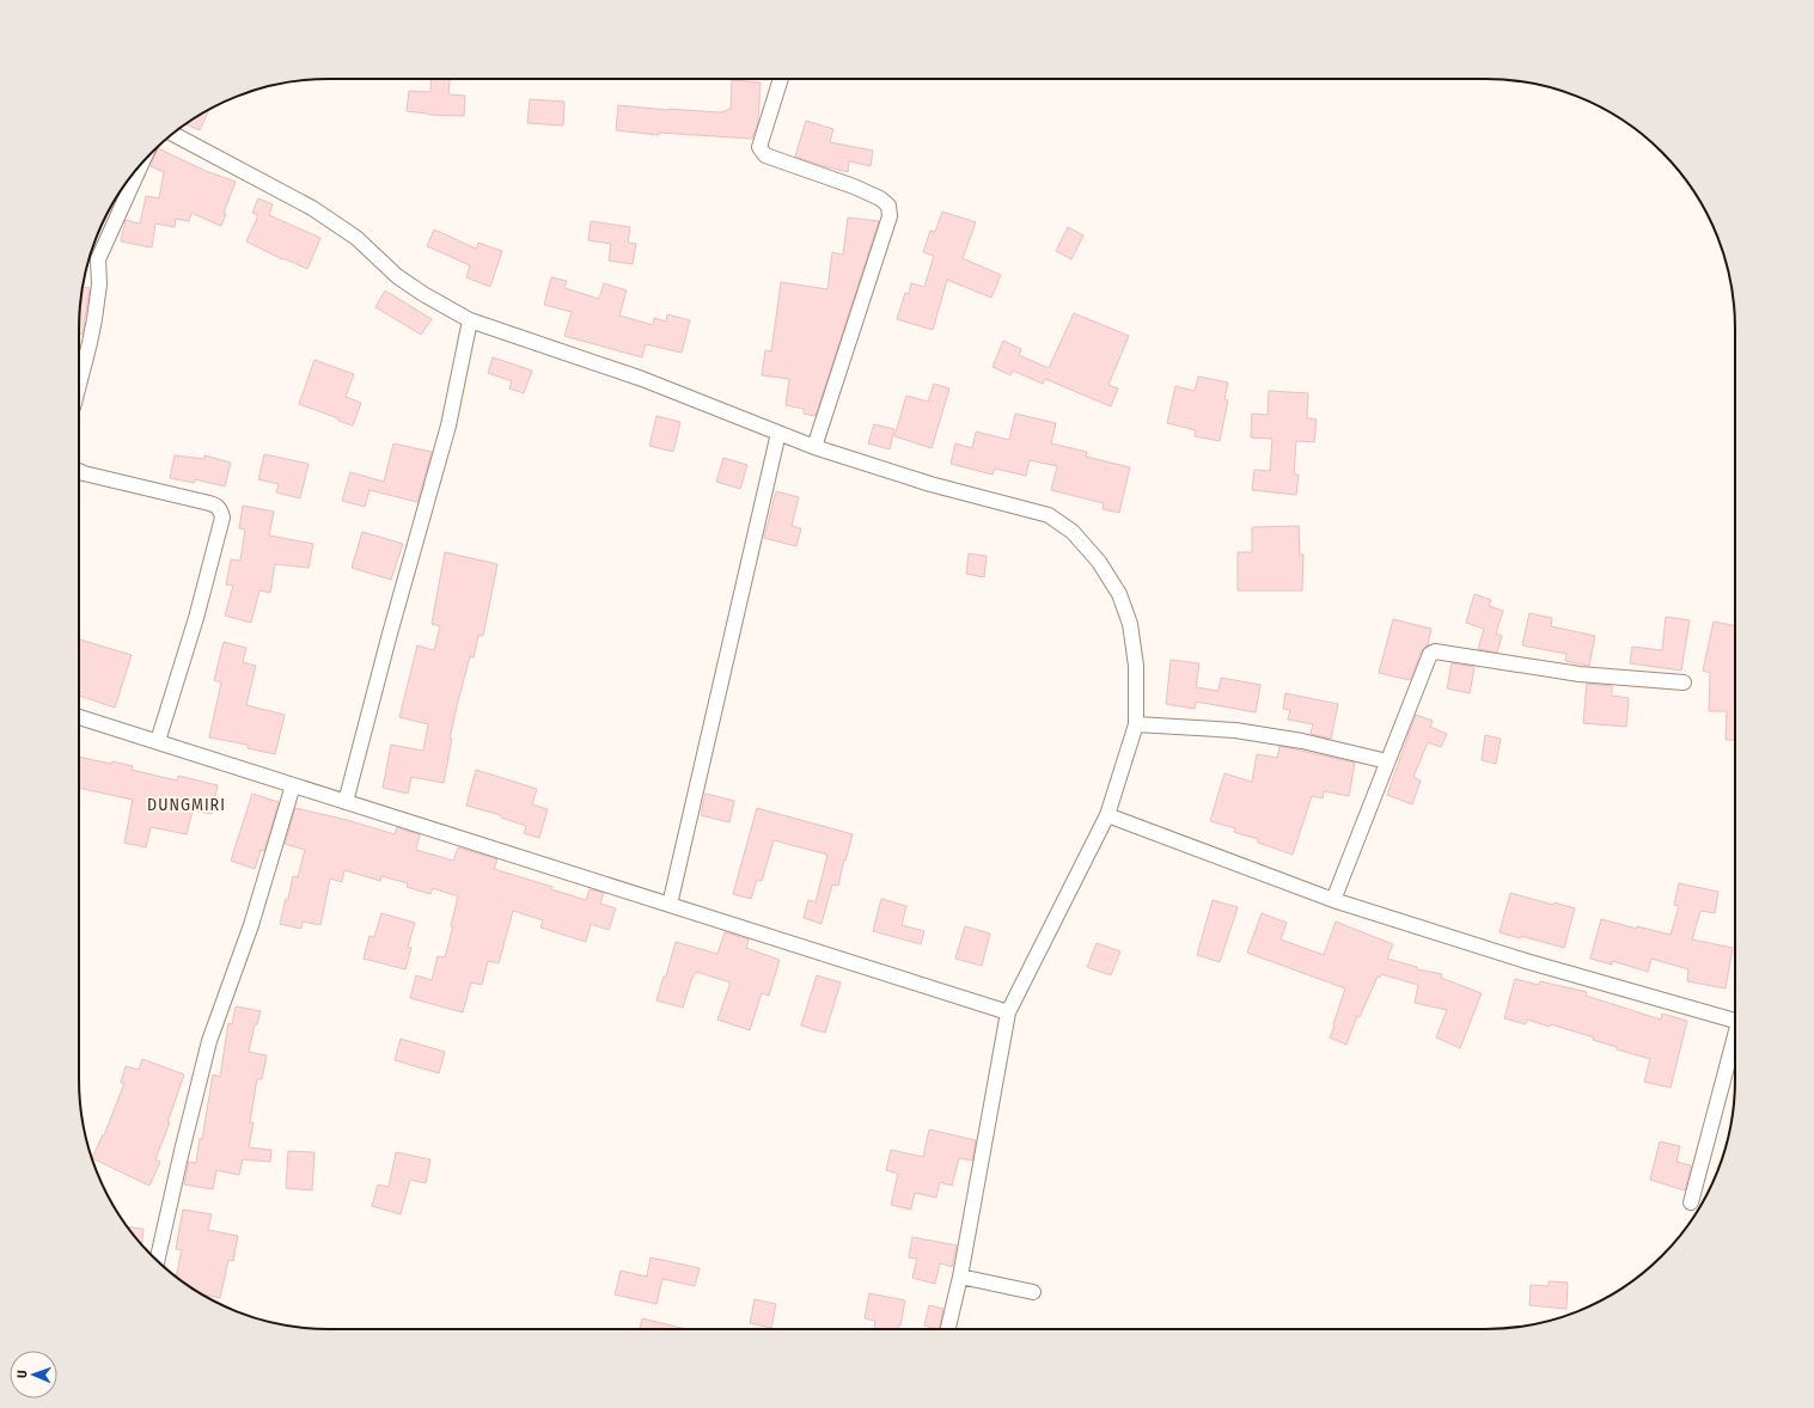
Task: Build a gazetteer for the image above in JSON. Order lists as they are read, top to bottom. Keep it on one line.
{"districts":["DUNGMIRI"],"north":"left"}
